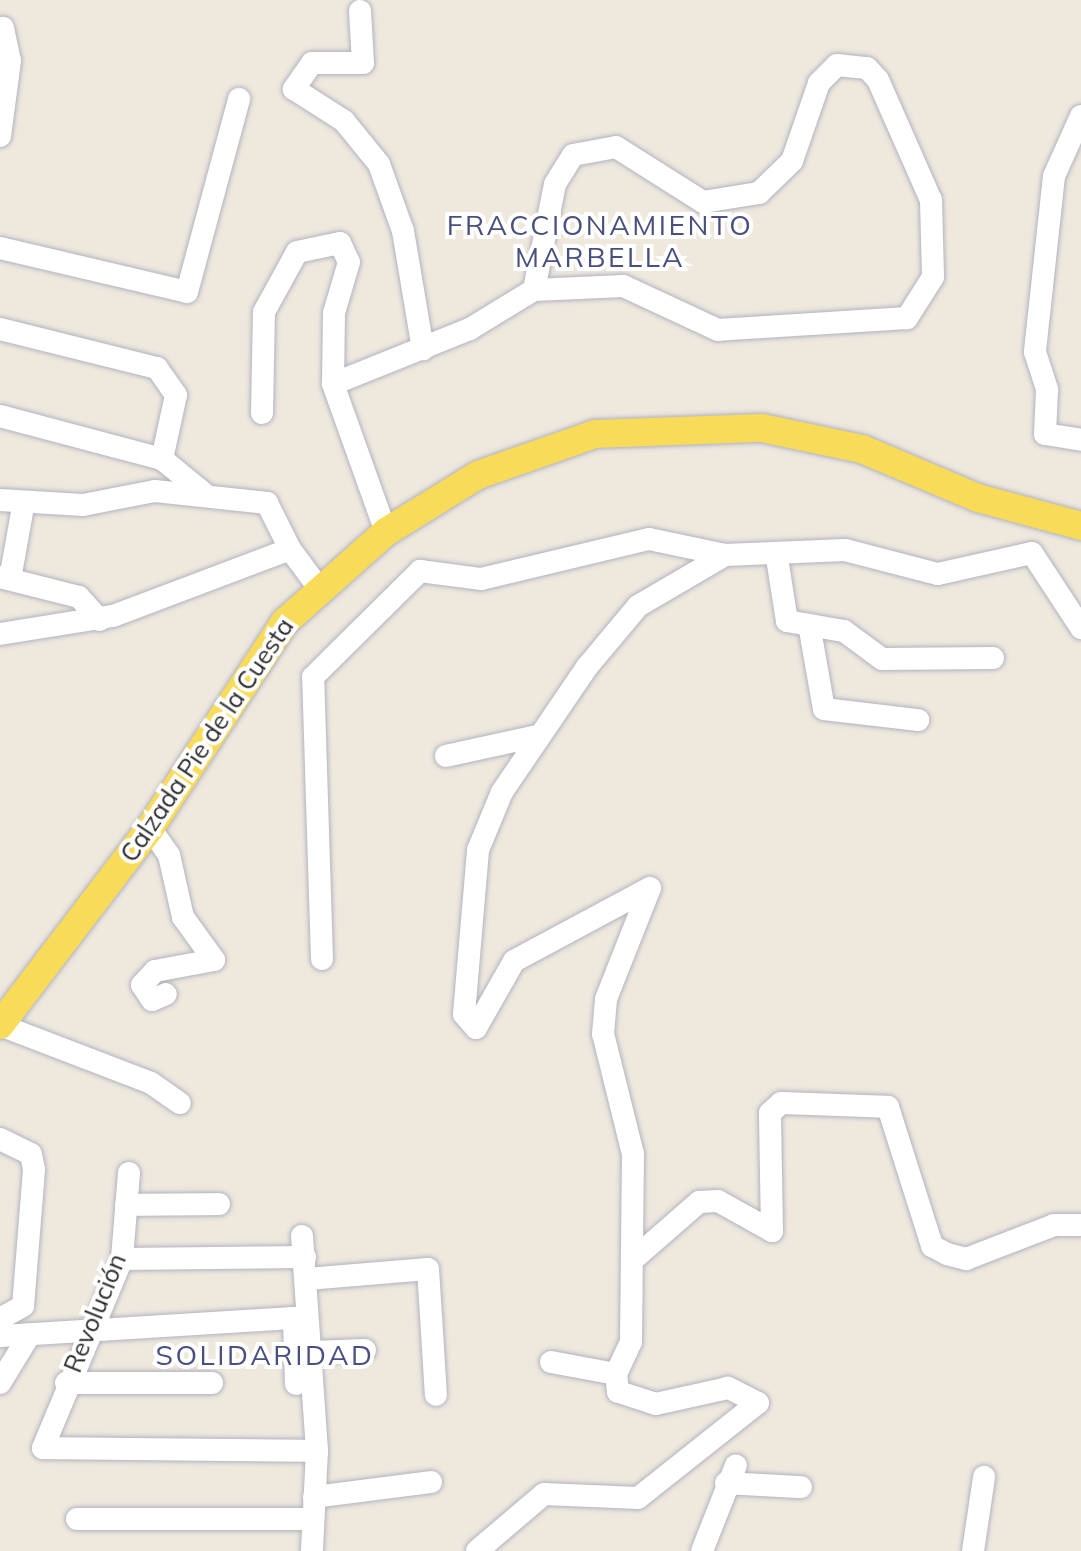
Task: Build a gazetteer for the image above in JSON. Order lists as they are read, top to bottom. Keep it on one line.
{"streets":{"main road":["Calzada Pie de la Cuesta"],"street":["Revolución"]},"districts":["FRACCIONAMIENTO MARBELLA","SOLIDARIDAD"]}
